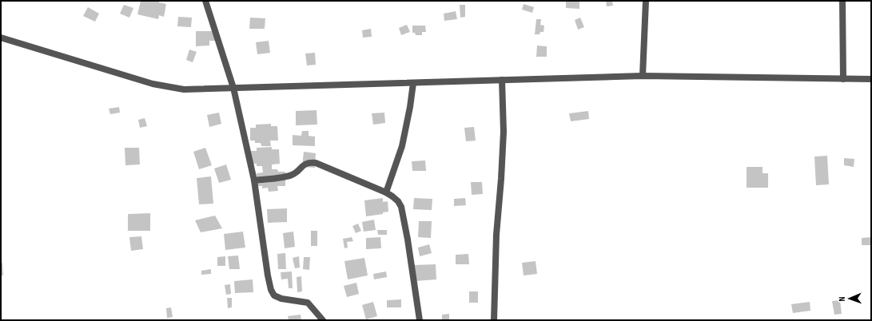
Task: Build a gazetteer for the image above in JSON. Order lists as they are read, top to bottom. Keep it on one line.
{"north":"left"}
